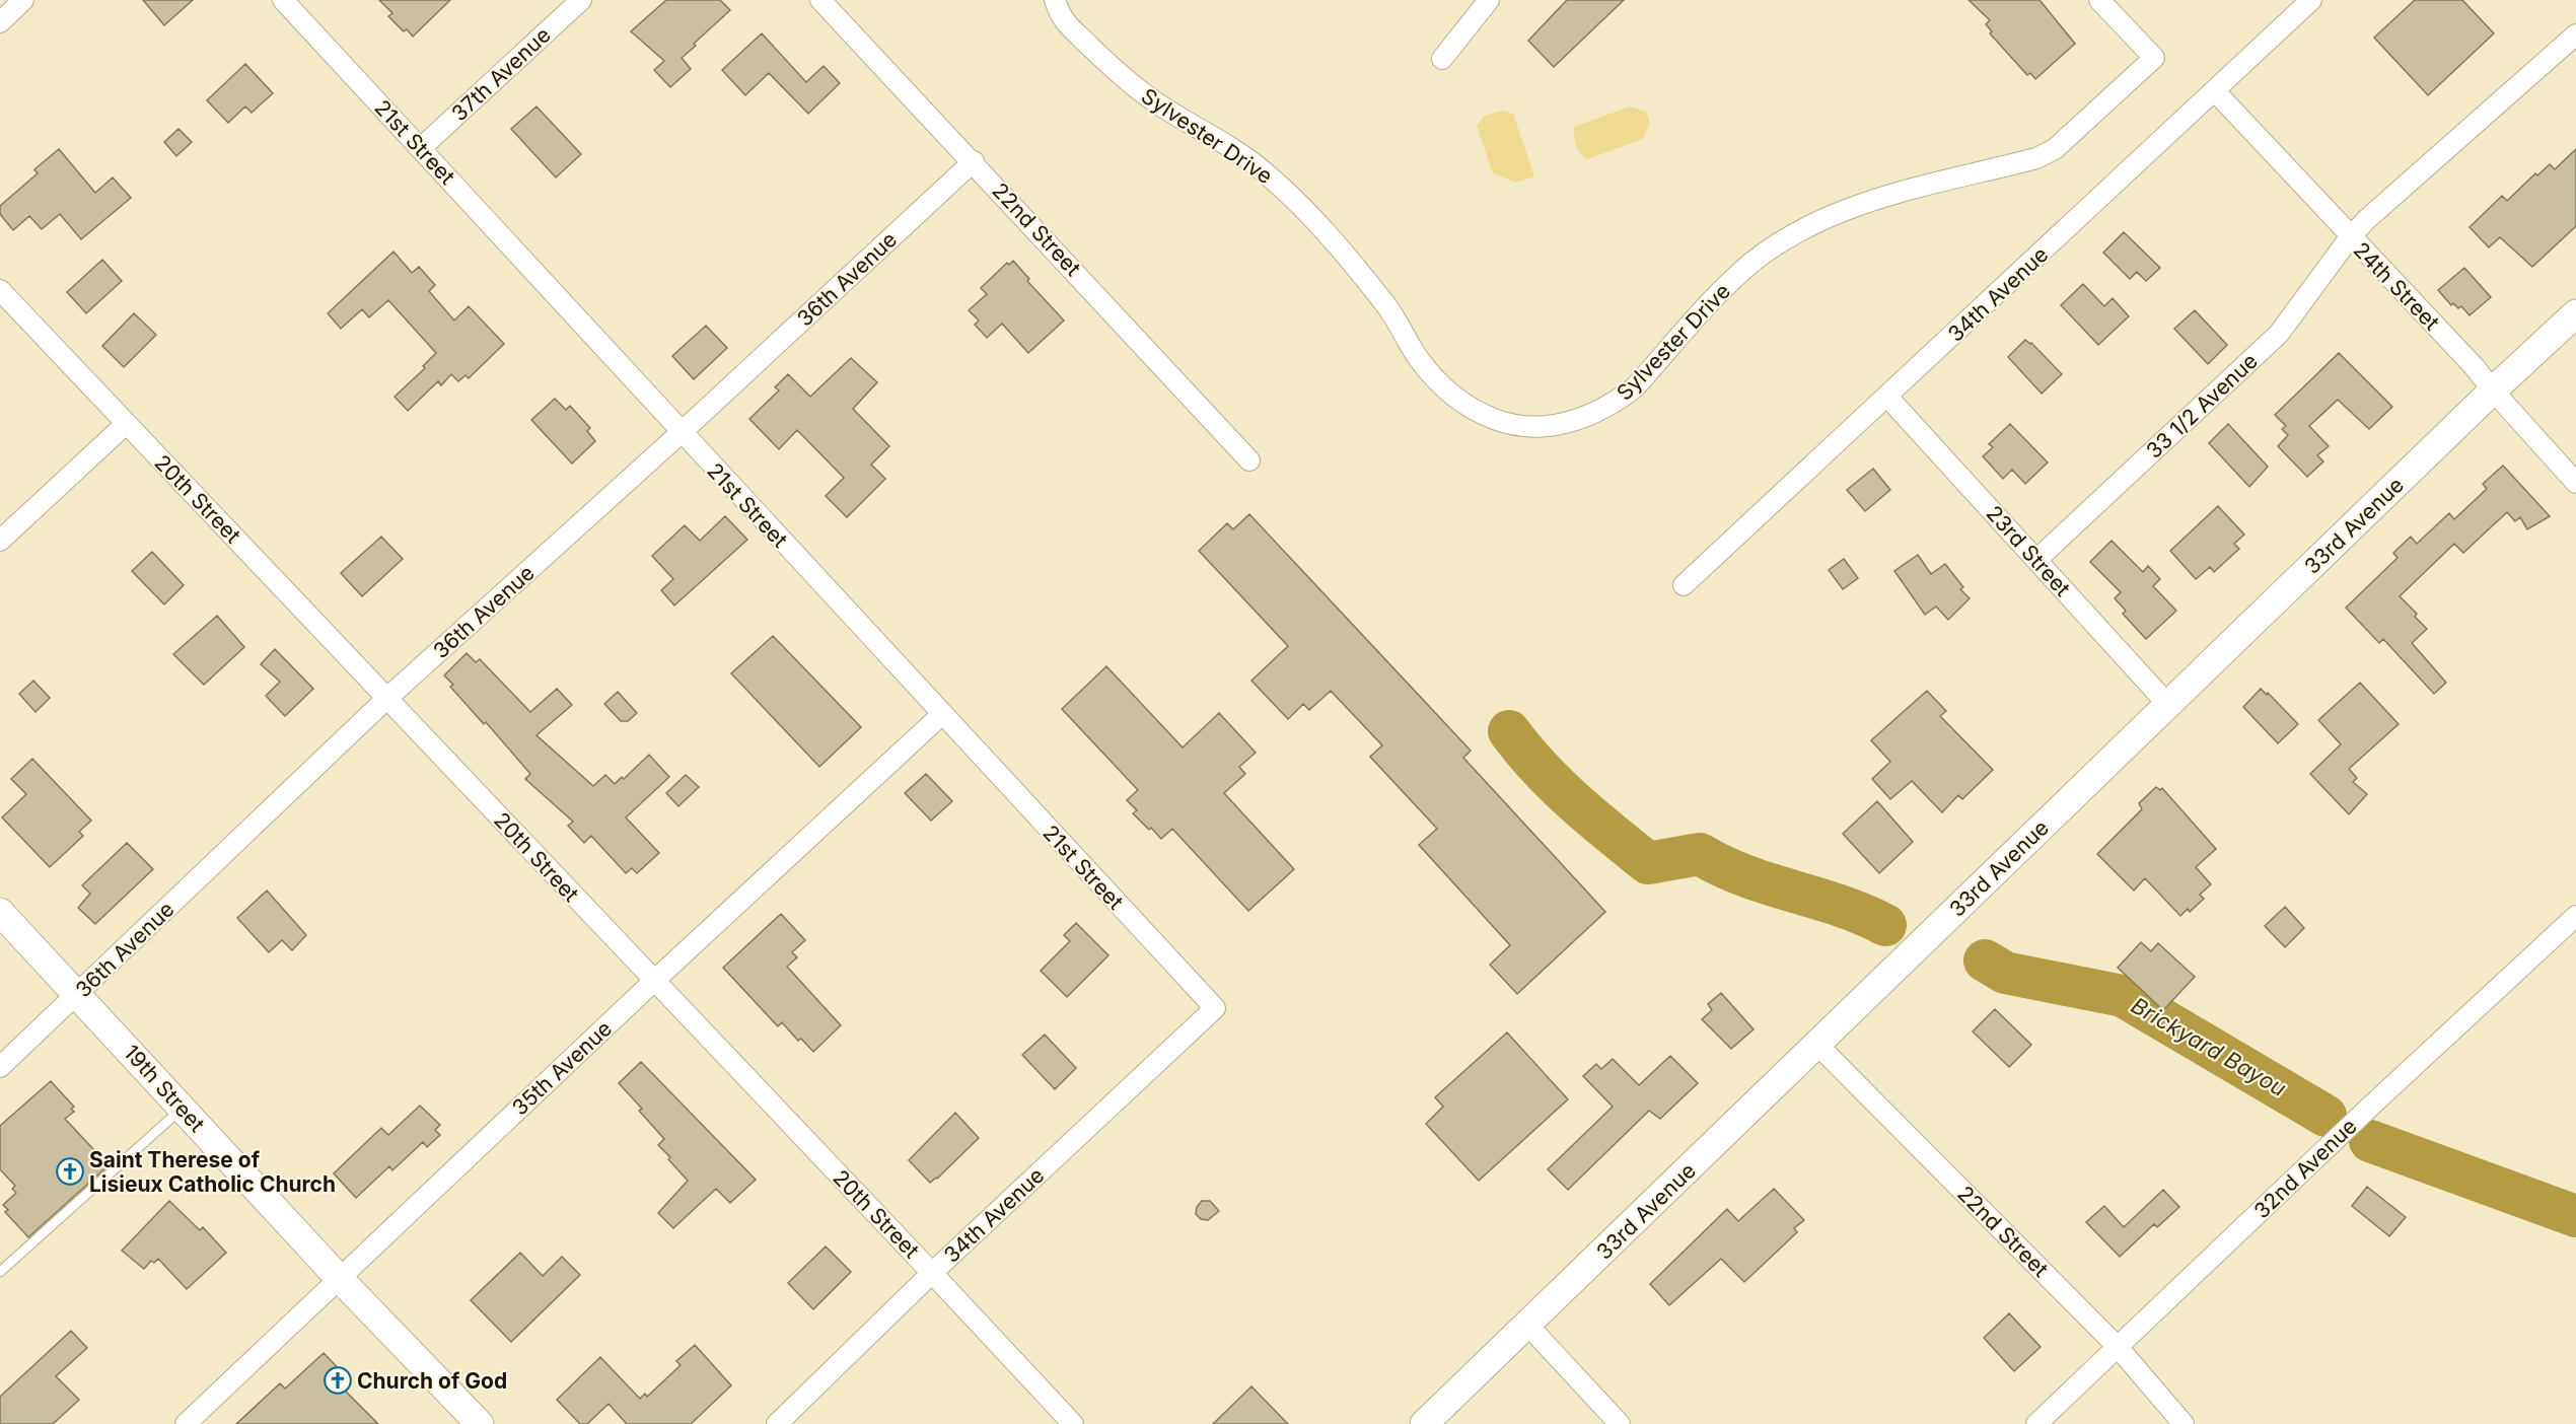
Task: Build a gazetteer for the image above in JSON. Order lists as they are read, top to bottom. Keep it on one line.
{"streets":{"street":["37th Avenue","Sylvester Drive","21st Street","22nd Street","36th Avenue","24th Street","34th Avenue","33 1/2 Avenue","20th Street","33rd Avenue","23rd Street","35th Avenue","19th Street","32nd Avenue"]},"crossings":[["37th Avenue","21st Street"],["21st Street","36th Avenue"],["21st Street","34th Avenue"],["21st Street","35th Avenue"],["22nd Street","36th Avenue"],["22nd Street","33rd Avenue"],["22nd Street","32nd Avenue"],["36th Avenue","20th Street"],["36th Avenue","19th Street"],["24th Street","34th Avenue"],["24th Street","33 1/2 Avenue"],["24th Street","33rd Avenue"],["34th Avenue","20th Street"],["34th Avenue","23rd Street"],["33 1/2 Avenue","23rd Street"],["20th Street","35th Avenue"],["33rd Avenue","23rd Street"],["35th Avenue","19th Street"]],"water":["Brickyard Bayou"],"places":{"church":["Saint Therese of Lisieux Catholic Church","Church of God"]}}
